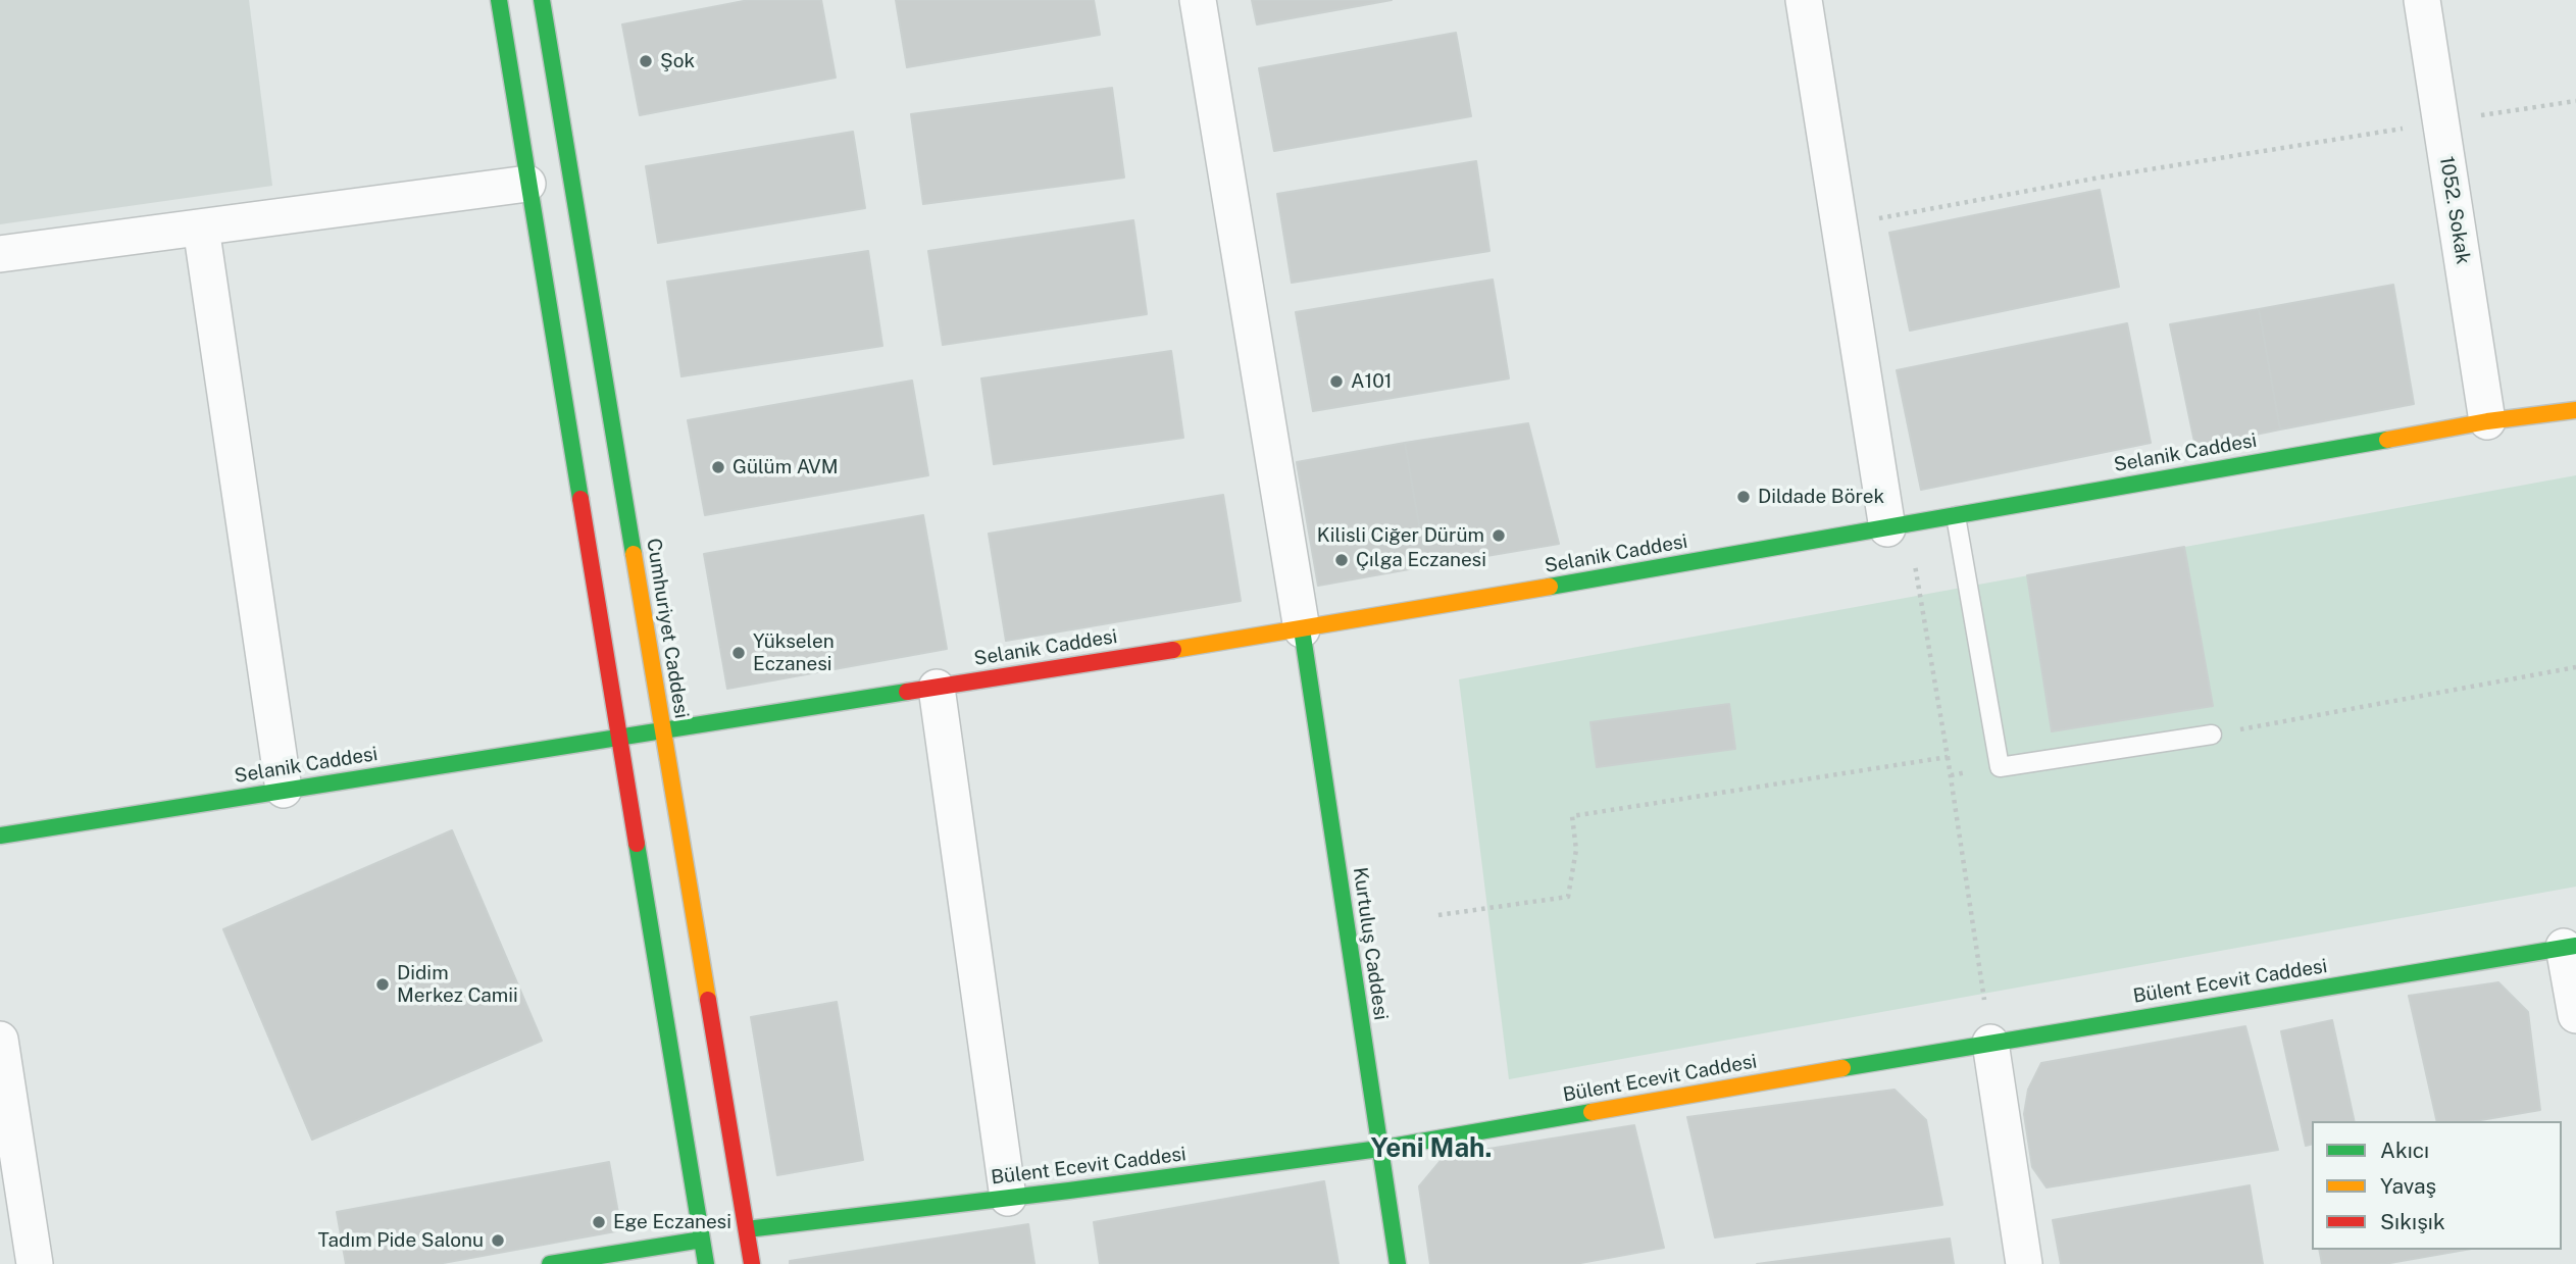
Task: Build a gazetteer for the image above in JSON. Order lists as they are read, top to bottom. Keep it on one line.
{"streets":{"street":["1052. Sokak","Selanik Caddesi","Cumhuriyet Caddesi","Kurtuluş Caddesi","Bülent Ecevit Caddesi"]},"crossings":[["1052. Sokak","Selanik Caddesi"],["Selanik Caddesi","Cumhuriyet Caddesi"],["Selanik Caddesi","Kurtuluş Caddesi"],["Cumhuriyet Caddesi","Bülent Ecevit Caddesi"],["Kurtuluş Caddesi","Bülent Ecevit Caddesi"]],"districts":["Yeni Mah."],"places":["Şok","A101","Gülüm AVM","Dildade Börek","Kilisli Ciğer Dürüm","Çılga Eczanesi","Yükselen Eczanesi","Didim Merkez Camii","Ege Eczanesi","Tadım Pide Salonu"],"legend":["Akıcı","Yavaş","Sıkışık"]}
